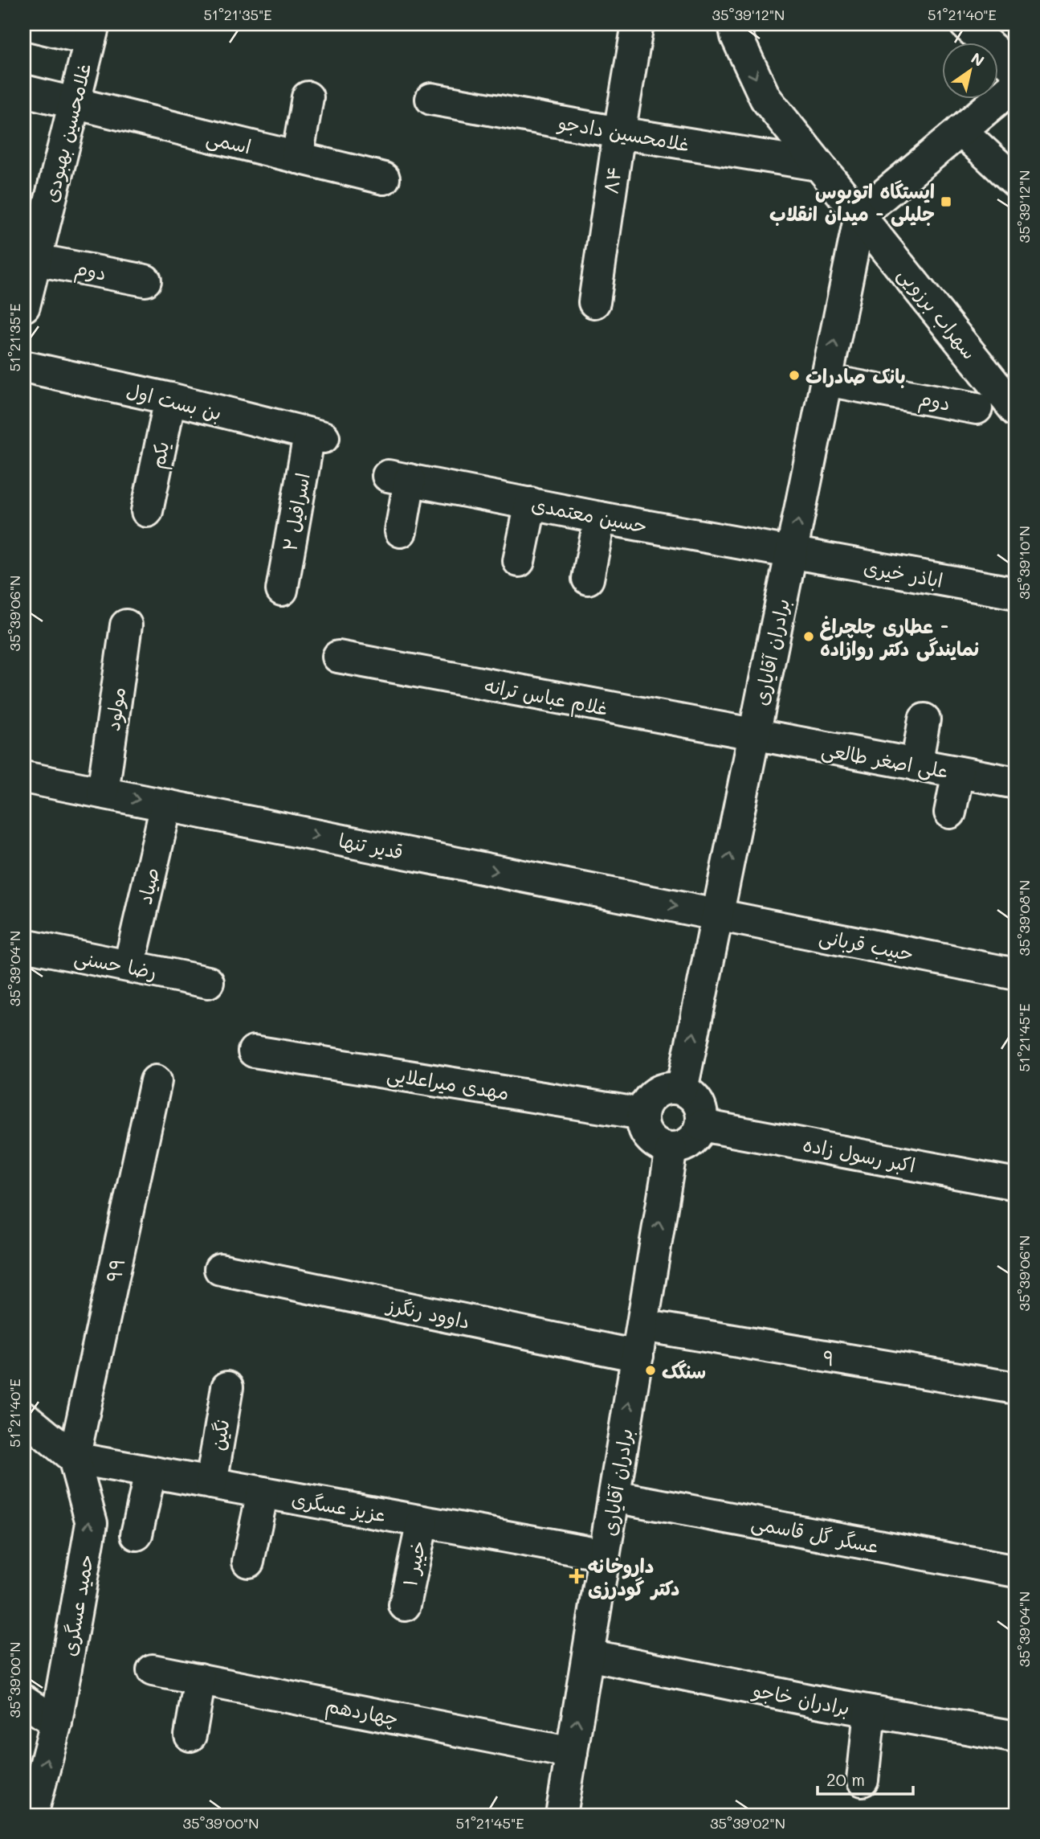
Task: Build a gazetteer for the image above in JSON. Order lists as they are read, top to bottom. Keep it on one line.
{"streets":{"street":["غلامحسین بهبودی","غلامحسین دادجو","اسمی","۸۴","دوم","سهراب برزویی","بن بست اول","یکم","اسرافیل ۲","حسین معتمدی","اباذر خیری","برادران آقایاری","غلام عباس ترانه","مولود","علی اصغر طالعی","قدیر تنها","صیاد","حبیب قربانی","رضا حسنی","مهدی میراعلایی","اکبر رسول زاده","۹۹","داوود رنگرز","۹","نگین","عزیز عسگری","عسگر گل قاسمی","خیبر ۱","حمید عسگری","برادران خاجو","چهاردهم"]},"crossings":[["غلامحسین بهبودی","اسمی"],["غلامحسین بهبودی","دوم"],["غلامحسین دادجو","۸۴"],["غلامحسین دادجو","سهراب برزویی"],["دوم","برادران آقایاری"],["سهراب برزویی","برادران آقایاری"],["بن بست اول","یکم"],["بن بست اول","اسرافیل ۲"],["حسین معتمدی","اباذر خیری"],["حسین معتمدی","برادران آقایاری"],["اباذر خیری","برادران آقایاری"],["برادران آقایاری","غلام عباس ترانه"],["برادران آقایاری","علی اصغر طالعی"],["برادران آقایاری","قدیر تنها"],["برادران آقایاری","حبیب قربانی"],["برادران آقایاری","مهدی میراعلایی"],["برادران آقایاری","اکبر رسول زاده"],["برادران آقایاری","داوود رنگرز"],["برادران آقایاری","۹"],["برادران آقایاری","عزیز عسگری"],["برادران آقایاری","عسگر گل قاسمی"],["برادران آقایاری","برادران خاجو"],["برادران آقایاری","چهاردهم"],["غلام عباس ترانه","علی اصغر طالعی"],["مولود","قدیر تنها"],["قدیر تنها","صیاد"],["قدیر تنها","حبیب قربانی"],["صیاد","رضا حسنی"],["مهدی میراعلایی","اکبر رسول زاده"],["۹۹","عزیز عسگری"],["۹۹","حمید عسگری"],["نگین","عزیز عسگری"],["عزیز عسگری","خیبر ۱"],["عزیز عسگری","حمید عسگری"]],"one_way":["برادران آقایاری","قدیر تنها"],"places":{"transit":["ایستگاه اتوبوس جلیلی - میدان انقلاب"],"other":["بانک صادرات","عطاری چلچراغ - نمایندگی دکتر روازاده","سنگک"],"health":["داروخانه دکتر گودرزی"]},"scale_bar":"20 m","north":"top right","coordinates":["51°21'35\"E","35°39'12\"N","51°21'40\"E","35°39'10\"N","35°39'06\"N","35°39'08\"N","35°39'04\"N","51°21'45\"E","35°39'00\"N","35°39'02\"N"]}
